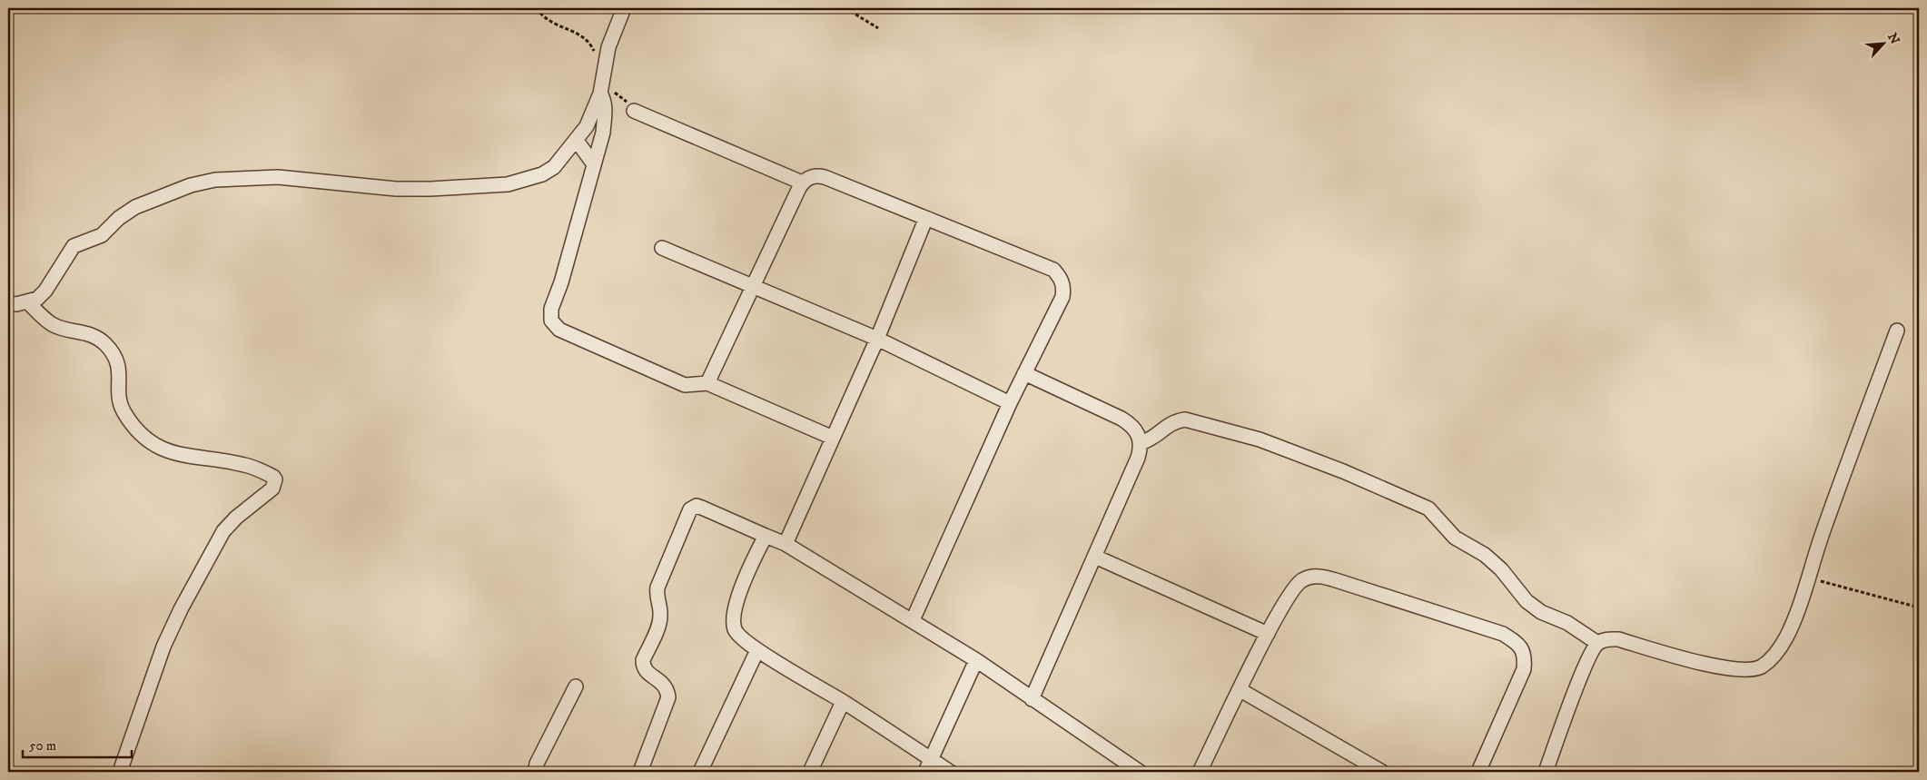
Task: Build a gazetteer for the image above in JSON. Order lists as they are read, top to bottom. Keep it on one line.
{"scale_bar":"50 m","north":"top right"}
